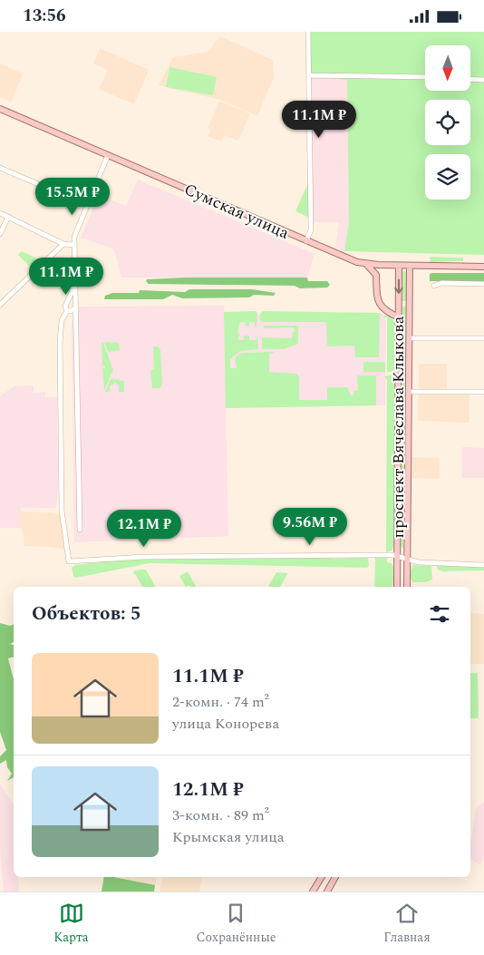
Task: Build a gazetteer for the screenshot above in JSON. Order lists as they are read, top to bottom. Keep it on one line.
{"streets":{"main road":["Сумская улица","проспект Вячеслава Клыкова"]},"crossings":[["Сумская улица","проспект Вячеслава Клыкова"]],"north":"bottom","page":{"status":"13:56","price":["11.1M ₽","15.5M ₽","11.1M ₽","9.56M ₽","12.1M ₽"],"heading":"Объектов: 5","list":[{"name":"11.1M ₽","note":"2-комн. · 74 m² · улица Конорева"},{"name":"12.1M ₽","note":"3-комн. · 89 m² · Крымская улица"}],"tabs":["Карта","Сохранённые","Главная"]}}
